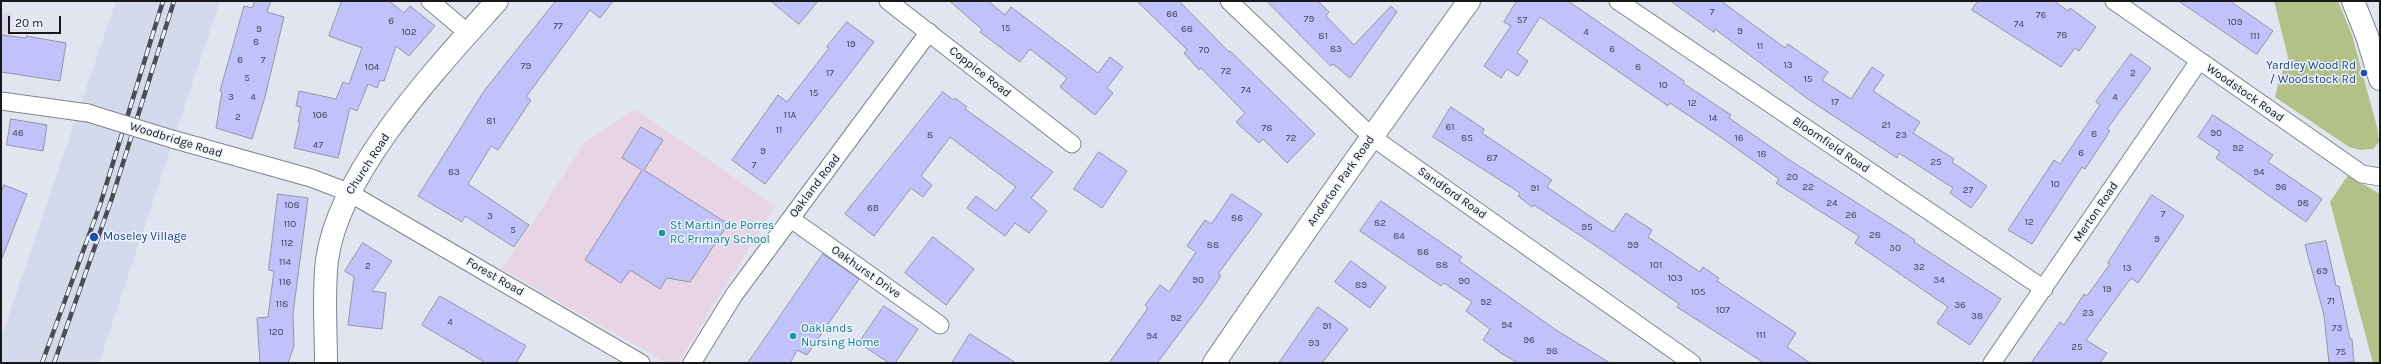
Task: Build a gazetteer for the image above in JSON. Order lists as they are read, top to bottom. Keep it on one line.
{"streets":{"street":["Coppice Road","Woodstock Road","Woodbridge Road","Bloomfield Road","Church Road","Anderton Park Road","Oakland Road","Sandford Road","Merton Road","Oakhurst Drive","Forest Road"]},"crossings":[["Coppice Road","Oakland Road"],["Woodstock Road","Merton Road"],["Woodbridge Road","Church Road"],["Woodbridge Road","Forest Road"],["Bloomfield Road","Merton Road"],["Church Road","Forest Road"],["Anderton Park Road","Sandford Road"],["Oakland Road","Oakhurst Drive"]],"places":["Yardley Wood Rd / Woodstock Rd","St Martin de Porres RC Primary School","Moseley Village","Oaklands Nursing Home"],"house_numbers":["7","66","76","79","57","6","109","74","77","15","9","68","9","102","4","78","81","111","8","19","11","83","6","70","6","7","13","79","104","8","72","17","2","5","15","10","74","15","3","4","4","17","12","106","11A","2","14","81","21","61","78","11","46","90","8","8","23","72","85","16","47","92","9","6","18","87","25","7","83","94","20","10","22","96","91","27","24","98","108","6B","7","26","3","86","12","82","110","95","5","28","84","9","112","88","99","30","86","114","88","101","2","32","13","69","103","90","34","90","116","89","19","105","71","92","118","36","107","23","38","92","4","94","91","73","120","111","94","96","93","25","98","75"],"scale_bar":"20 m"}
